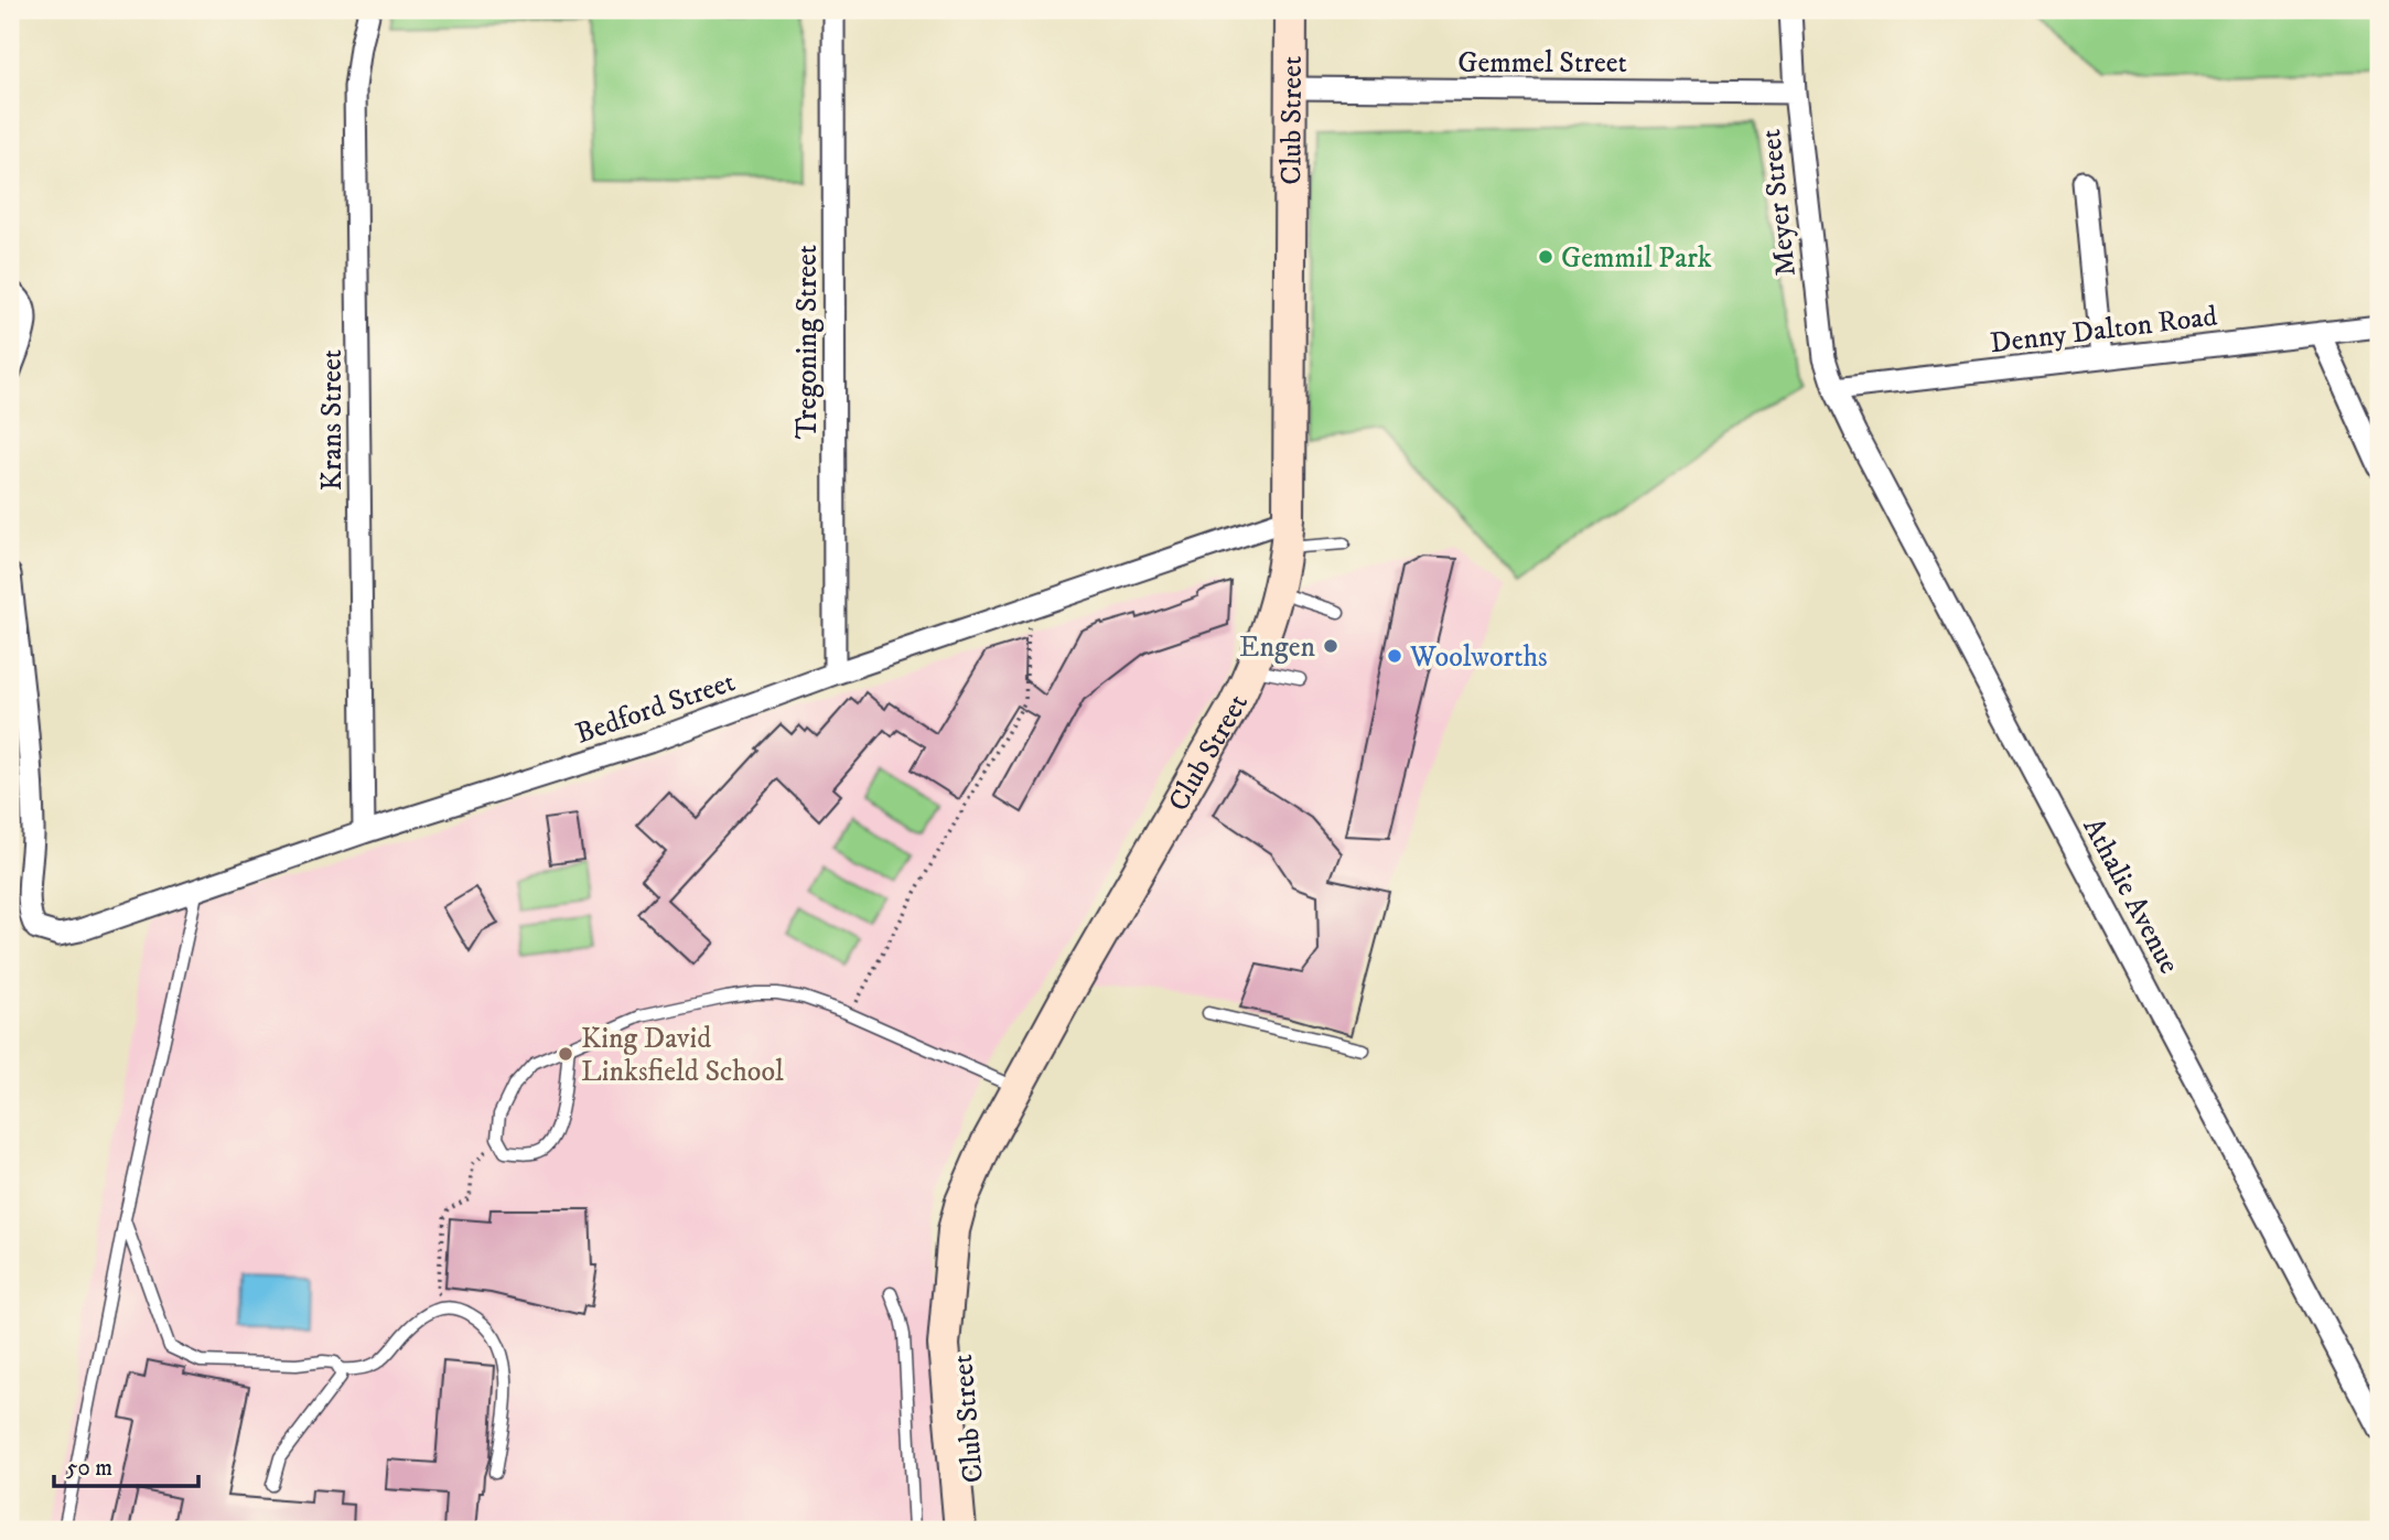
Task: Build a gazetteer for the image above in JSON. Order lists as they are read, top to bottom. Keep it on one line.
{"streets":{"main road":["Club Street"],"street":["Gemmel Street","Meyer Street","Denny Dalton Road","Tregoning Street","Krans Street","Bedford Street","Athalie Avenue"]},"crossings":[["Gemmel Street","Club Street"],["Gemmel Street","Meyer Street"],["Club Street","Bedford Street"],["Meyer Street","Denny Dalton Road"],["Meyer Street","Athalie Avenue"],["Denny Dalton Road","Athalie Avenue"],["Tregoning Street","Bedford Street"],["Krans Street","Bedford Street"]],"places":["Gemmil Park","Engen","Woolworths","King David Linksfield School"],"scale_bar":"50 m"}
